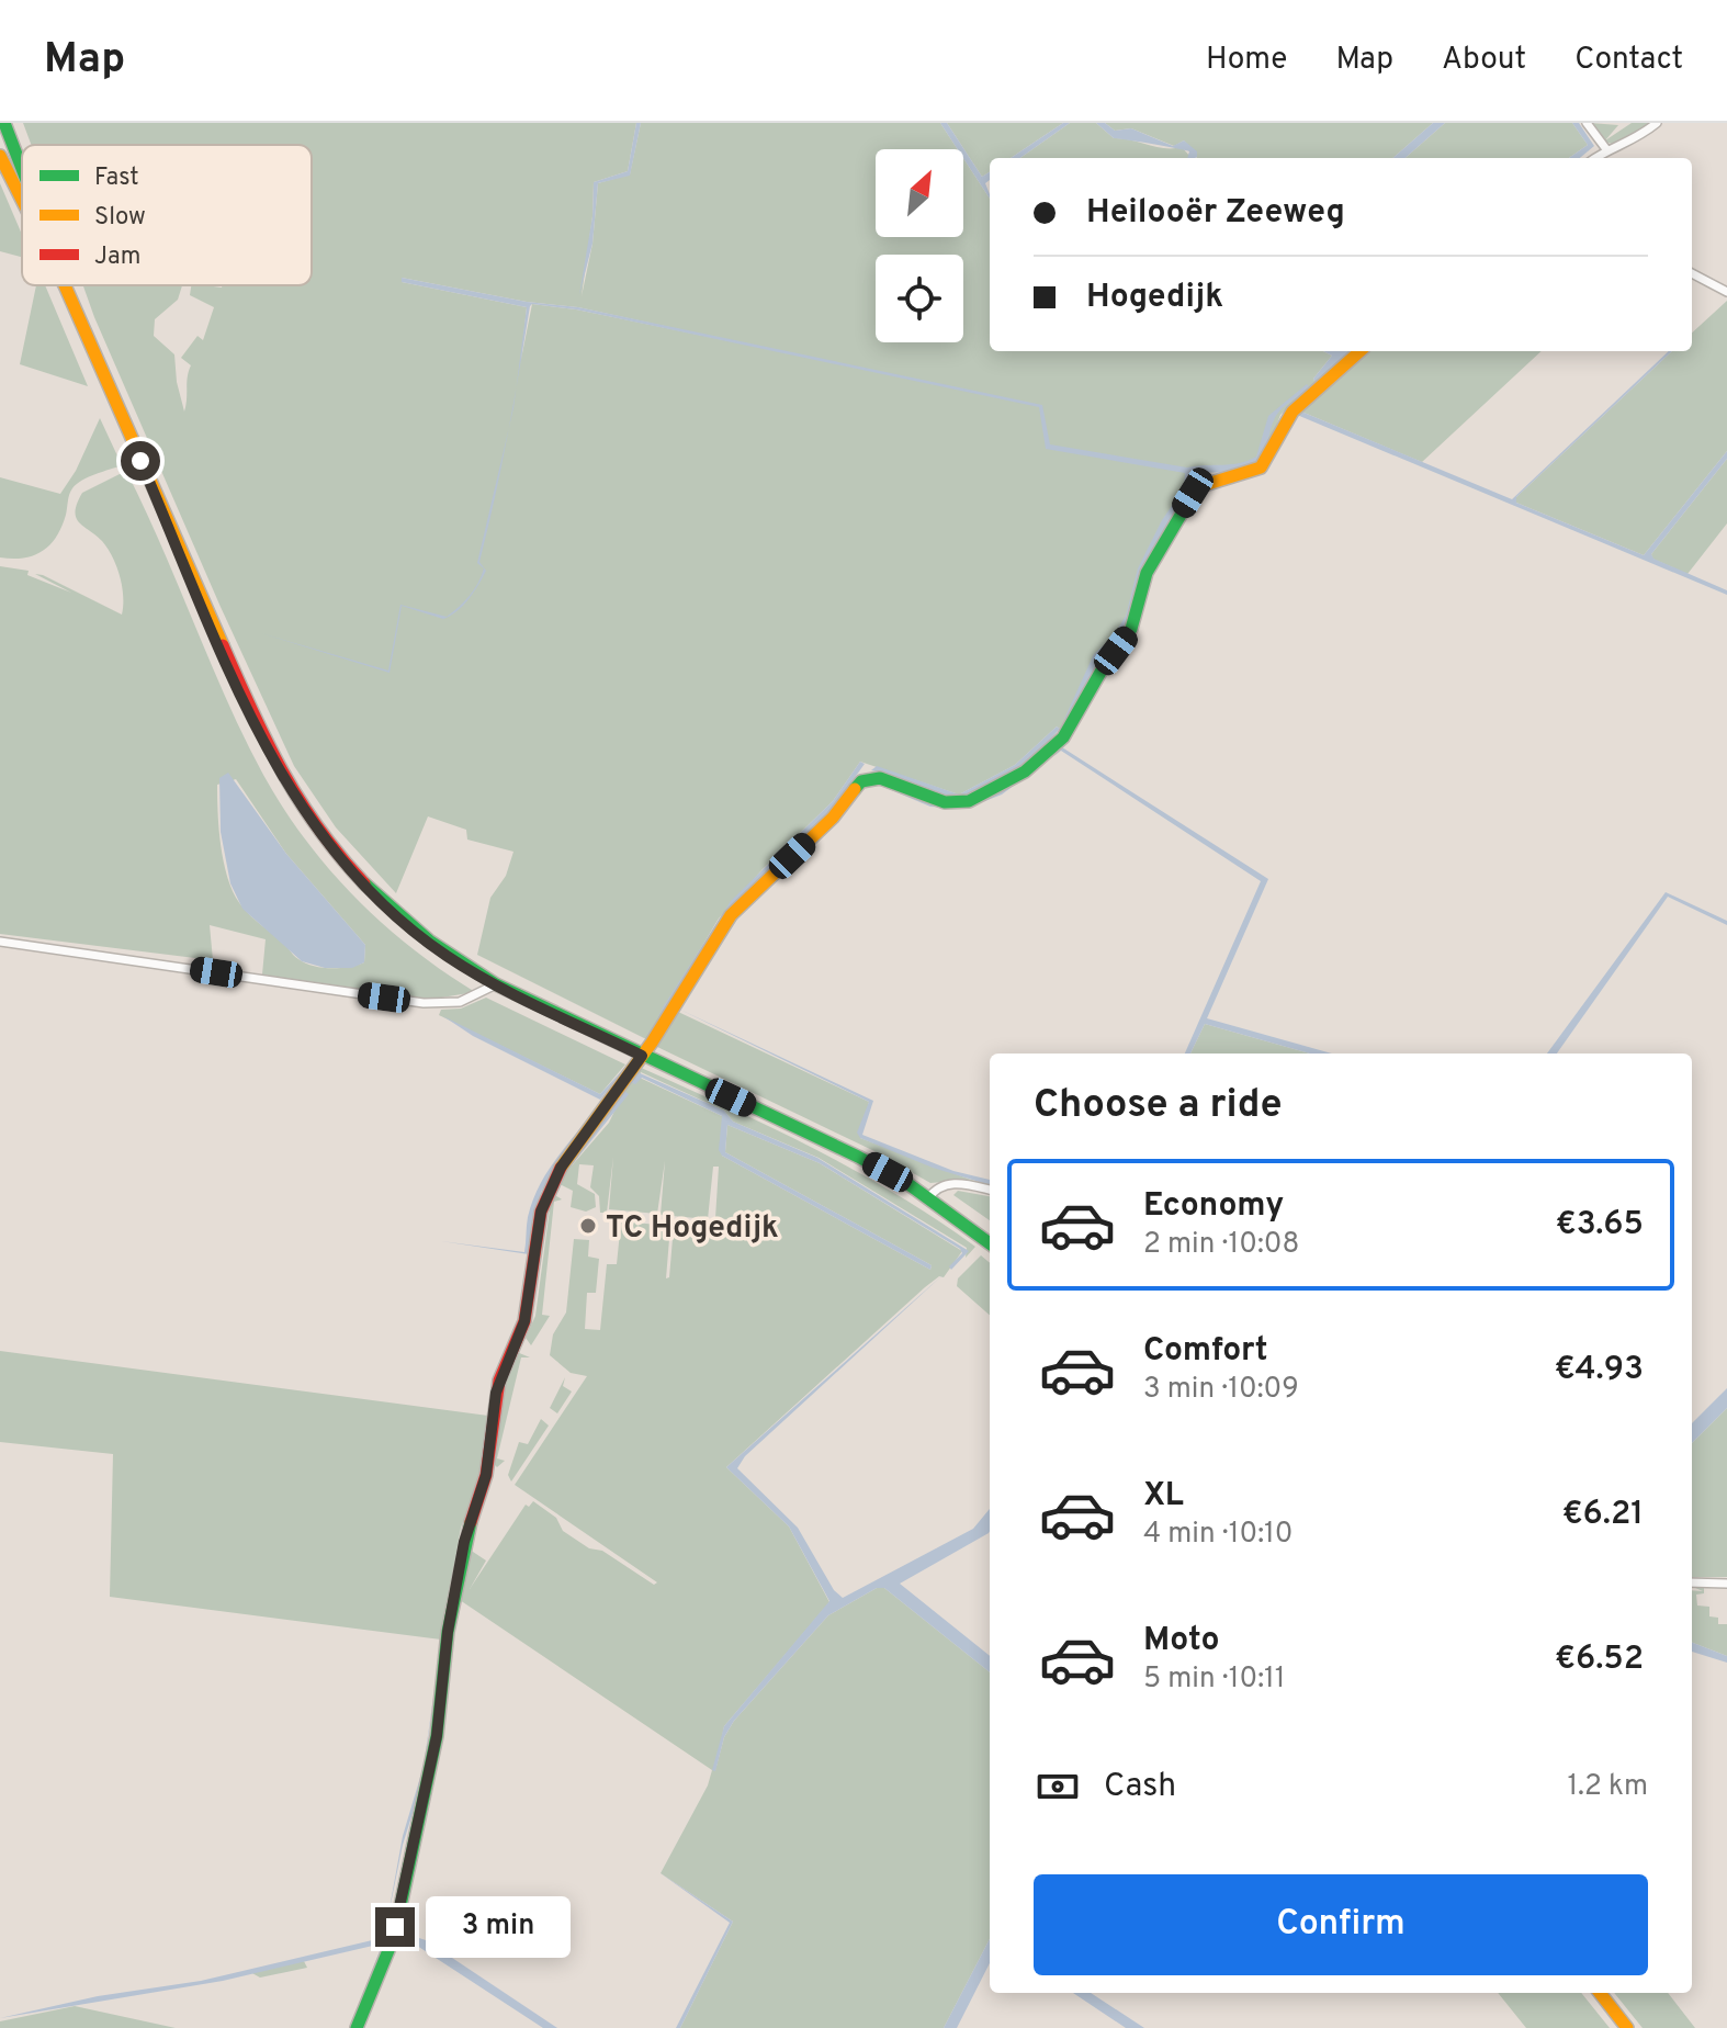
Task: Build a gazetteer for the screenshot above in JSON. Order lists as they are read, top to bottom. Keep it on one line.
{"places":["TC Hogedijk"],"legend":["Fast","Slow","Jam"],"north":"top right","page":{"header":"Map","nav":["Home","Map","About","Contact"],"banner":["Heilooër Zeeweg","Hogedijk"],"heading":"Choose a ride","list":[{"name":"Economy","note":"2 min · 10:08","value":"€3.65"},{"name":"Comfort","note":"3 min · 10:09","value":"€4.93"},{"name":"XL","note":"4 min · 10:10","value":"€6.21"},{"name":"Moto","note":"5 min · 10:11","value":"€6.52"}],"pay":["Cash","1.2 km"],"buttons":"Confirm","bubble":"3 min"}}
